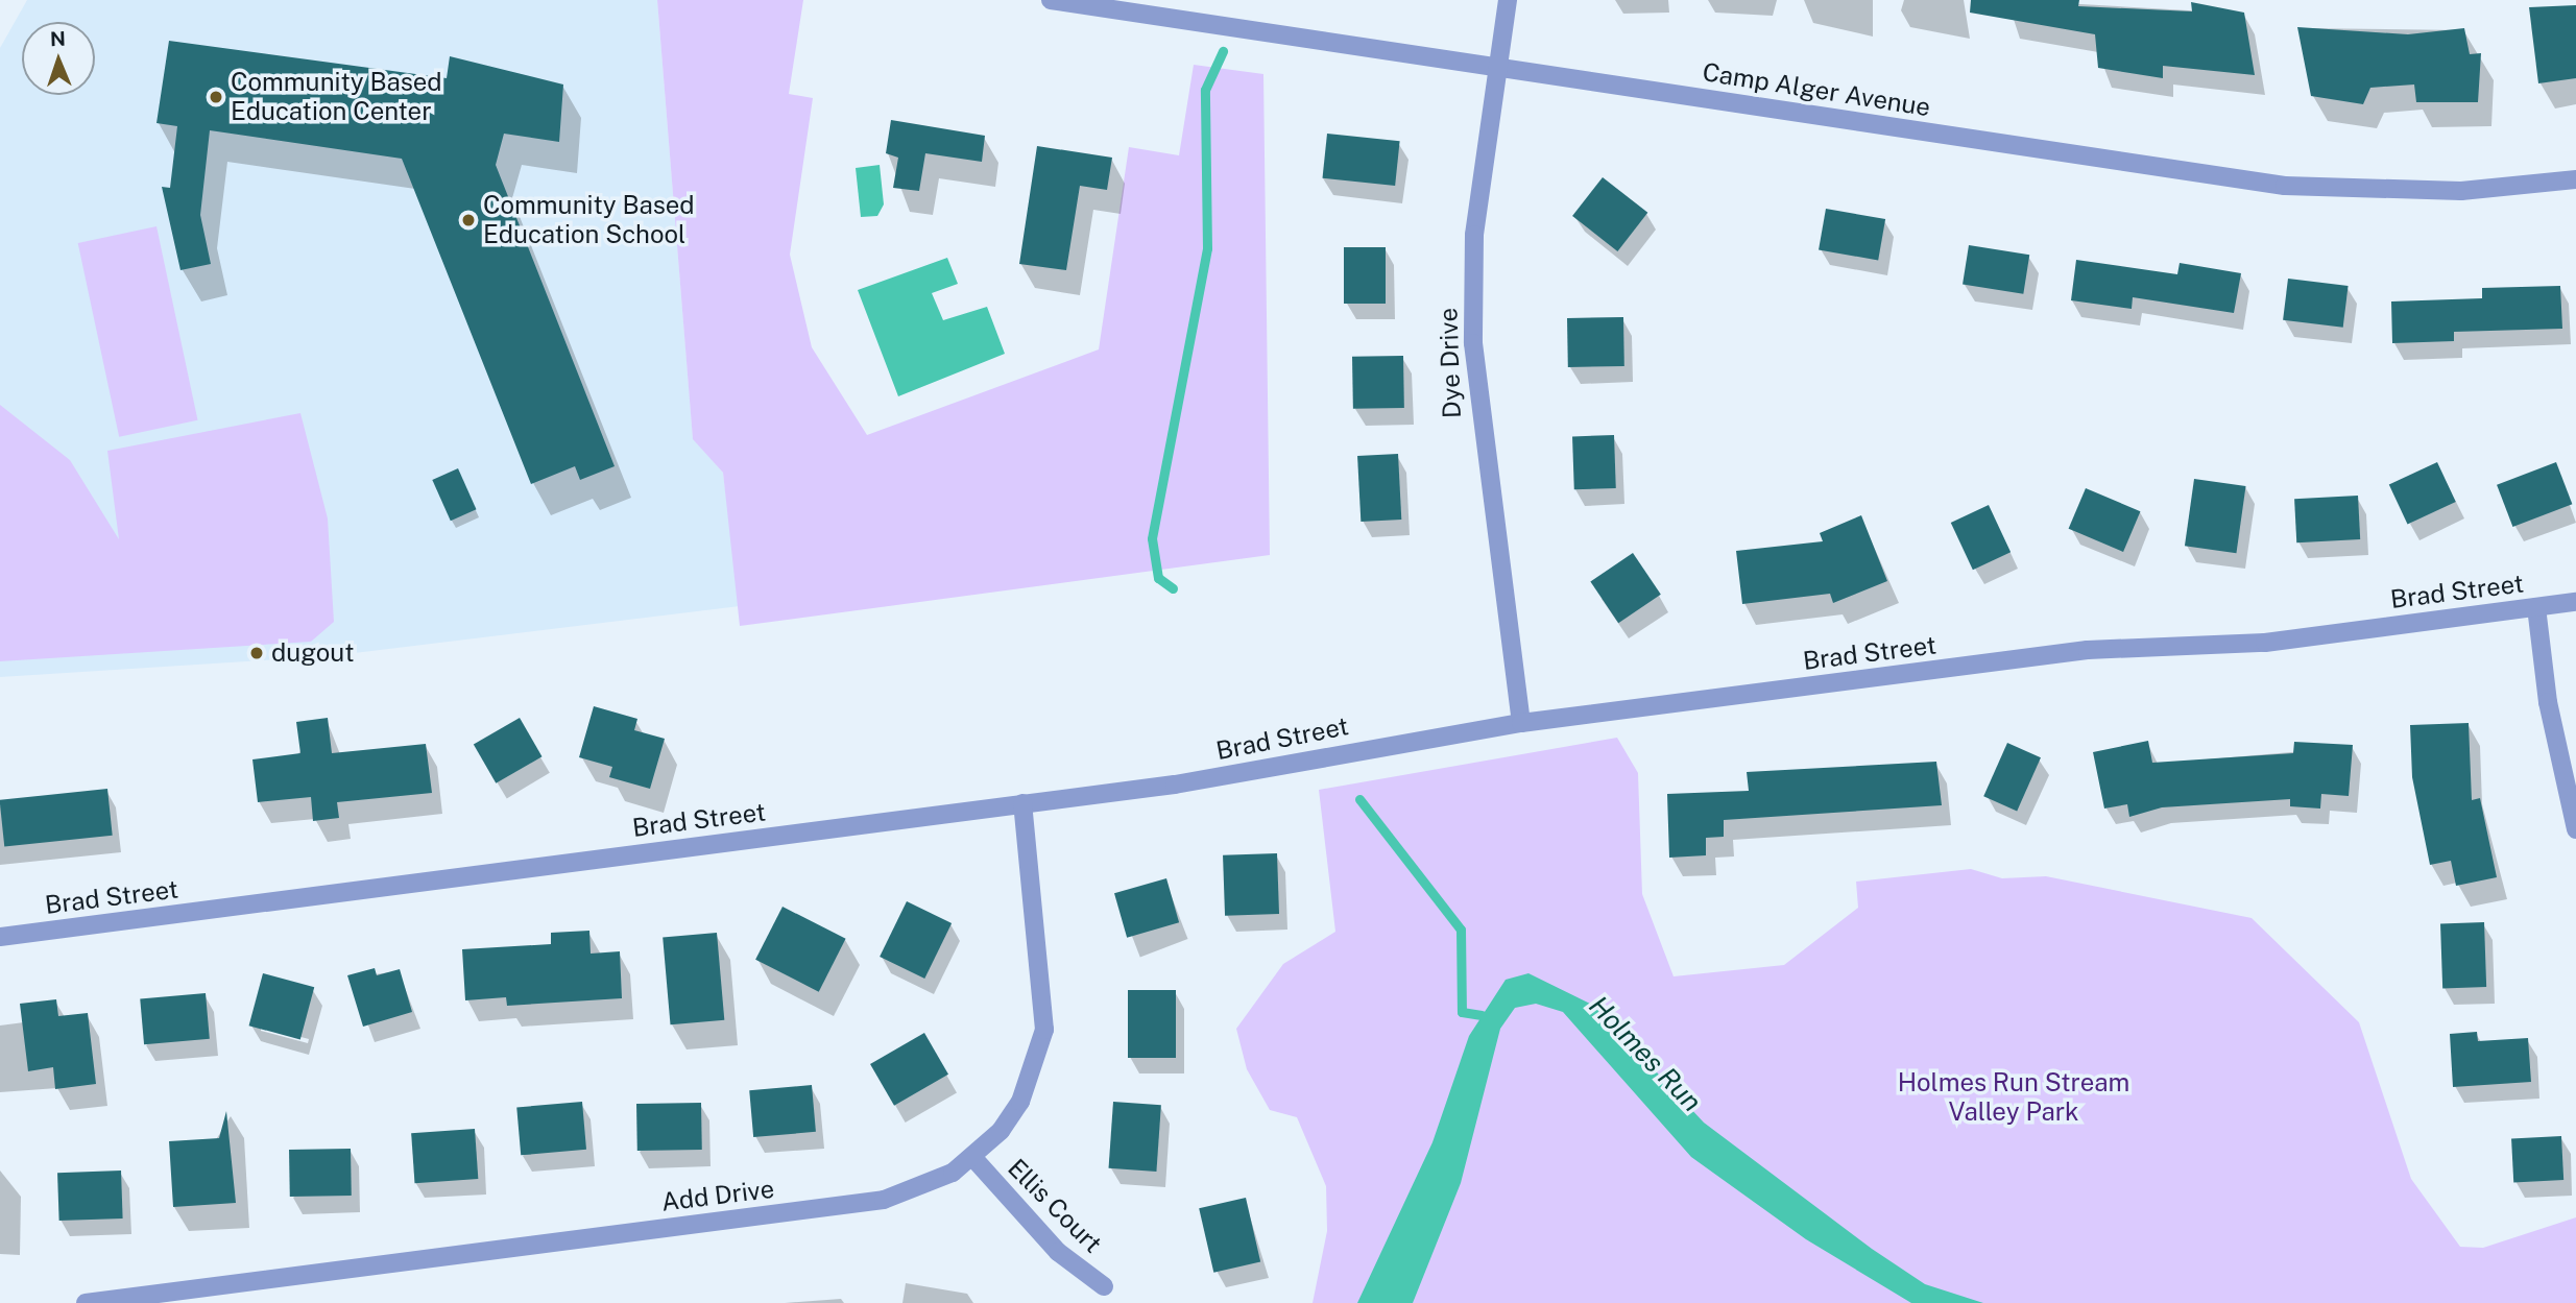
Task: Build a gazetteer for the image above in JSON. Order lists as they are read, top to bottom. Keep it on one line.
{"streets":{"street":["Camp Alger Avenue","Dye Drive","Brad Street","Add Drive","Ellis Court"]},"crossings":[["Camp Alger Avenue","Dye Drive"],["Dye Drive","Brad Street"],["Brad Street","Add Drive"],["Add Drive","Ellis Court"]],"water":["Holmes Run"],"parks":["Holmes Run Stream Valley Park"],"places":["Community Based Education Center","Community Based Education School","dugout"],"north":"top"}
